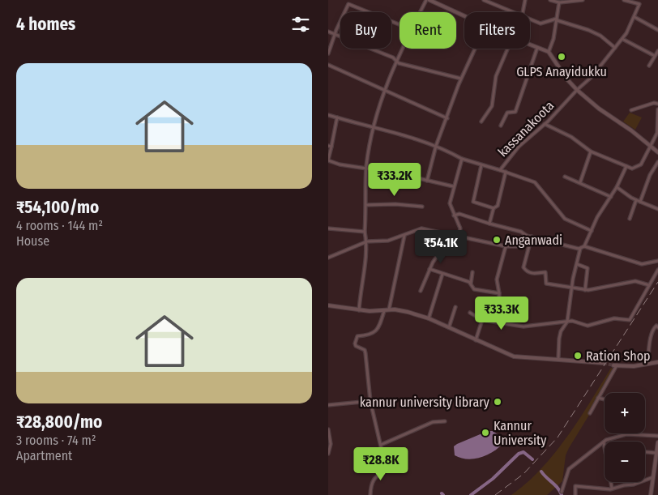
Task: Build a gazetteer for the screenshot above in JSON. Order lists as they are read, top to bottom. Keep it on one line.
{"streets":{"street":["kassanakoota"]},"places":["GLPS Anayidukku","Anganwadi","Ration Shop","kannur university library","Kannur University"],"page":{"heading":"4 homes","chip":["Buy","Rent","Filters"],"list":[{"name":"₹54,100/mo","note":"4 rooms · 144 m² · House"},{"name":"₹28,800/mo","note":"3 rooms · 74 m² · Apartment"}],"price":["₹33.2K","₹54.1K","₹33.3K","₹28.8K"],"map_buttons":["+","−"]}}
